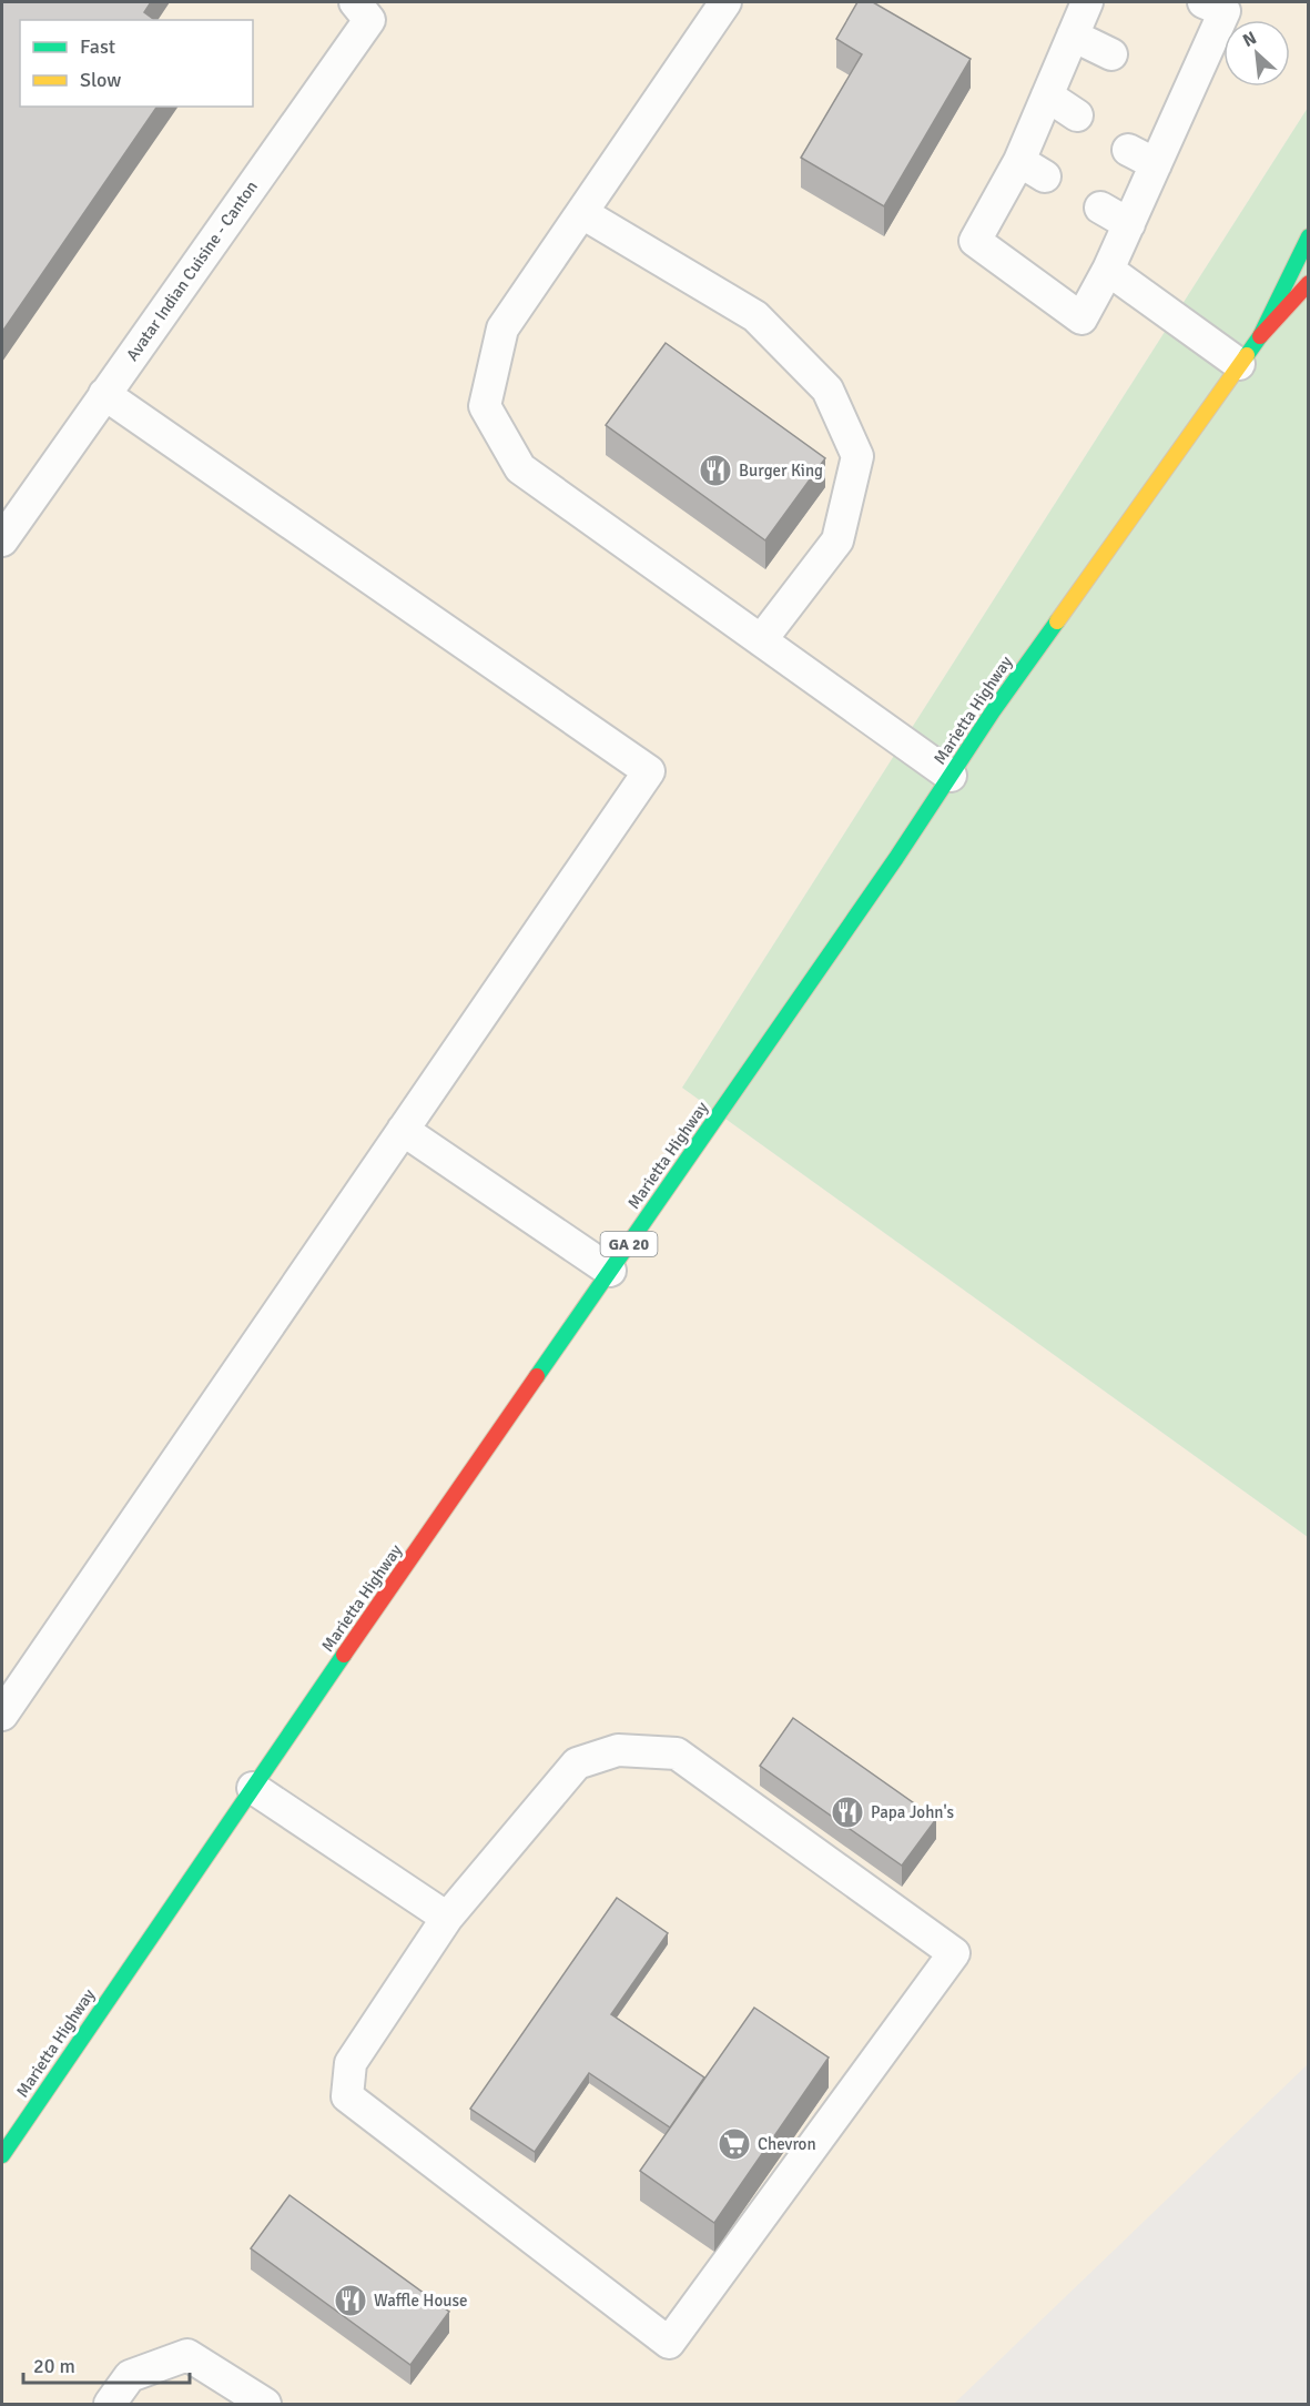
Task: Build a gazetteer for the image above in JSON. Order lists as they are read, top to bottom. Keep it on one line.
{"streets":{"main road":["Marietta Highway","GA 20"],"lane":["Avatar Indian Cuisine - Canton"]},"crossings":[["Marietta Highway","GA 20"]],"places":{"restaurant":["Burger King","Papa John's","Waffle House"],"supermarket":["Chevron"]},"legend":["Fast","Slow"],"scale_bar":"20 m","north":"top left"}
